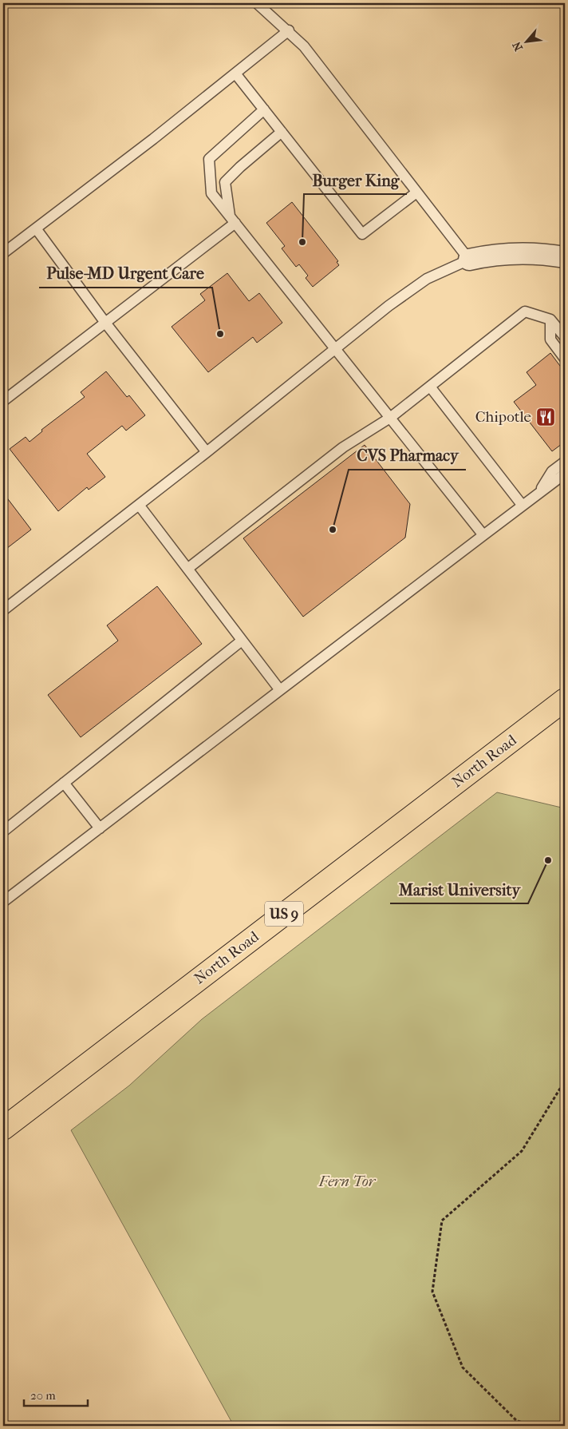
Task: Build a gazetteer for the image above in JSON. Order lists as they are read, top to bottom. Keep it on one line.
{"streets":{"highway":["North Road","US 9"]},"parks":["Fern Tor"],"places":{"other":["Burger King","Pulse-MD Urgent Care","CVS Pharmacy","Marist University"],"restaurant":["Chipotle"]},"scale_bar":"20 m","north":"bottom left"}
